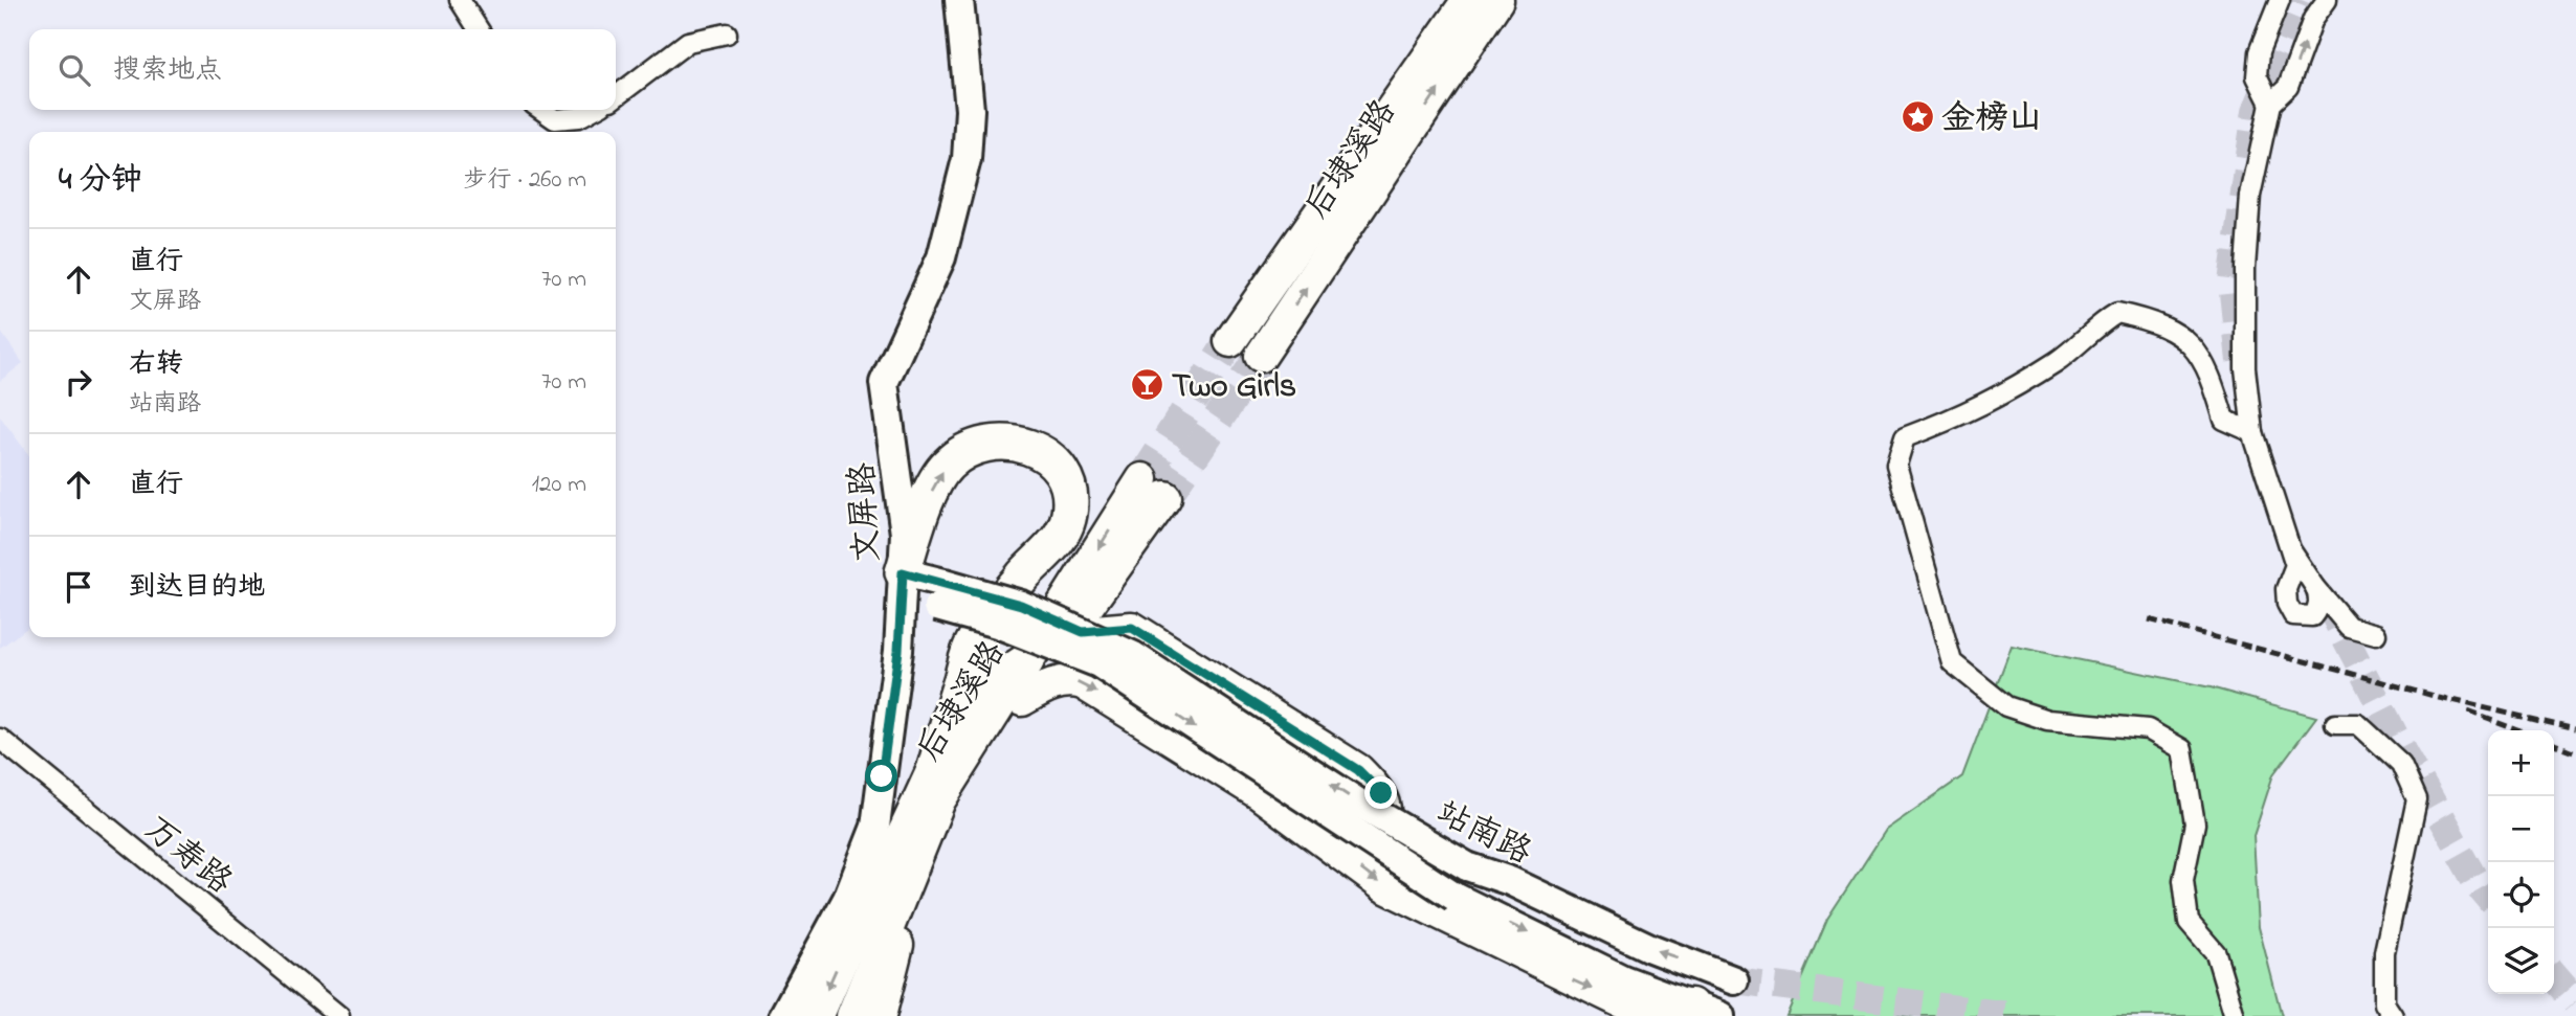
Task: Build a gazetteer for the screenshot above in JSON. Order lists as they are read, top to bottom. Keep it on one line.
{"streets":{"main road":["后埭溪路","文屏路","站南路"],"street":["万寿路"]},"crossings":[["文屏路","站南路"]],"places":{"place":["金榜山"],"bar":["Two Girls"]},"page":{"search":"搜索地点","heading":["4 分钟","步行 · 260 m"],"list":[["直行","文屏路","70 m"],["右转","站南路","70 m"],["直行","120 m"],"到达目的地"],"map_buttons":["+","−"]}}
